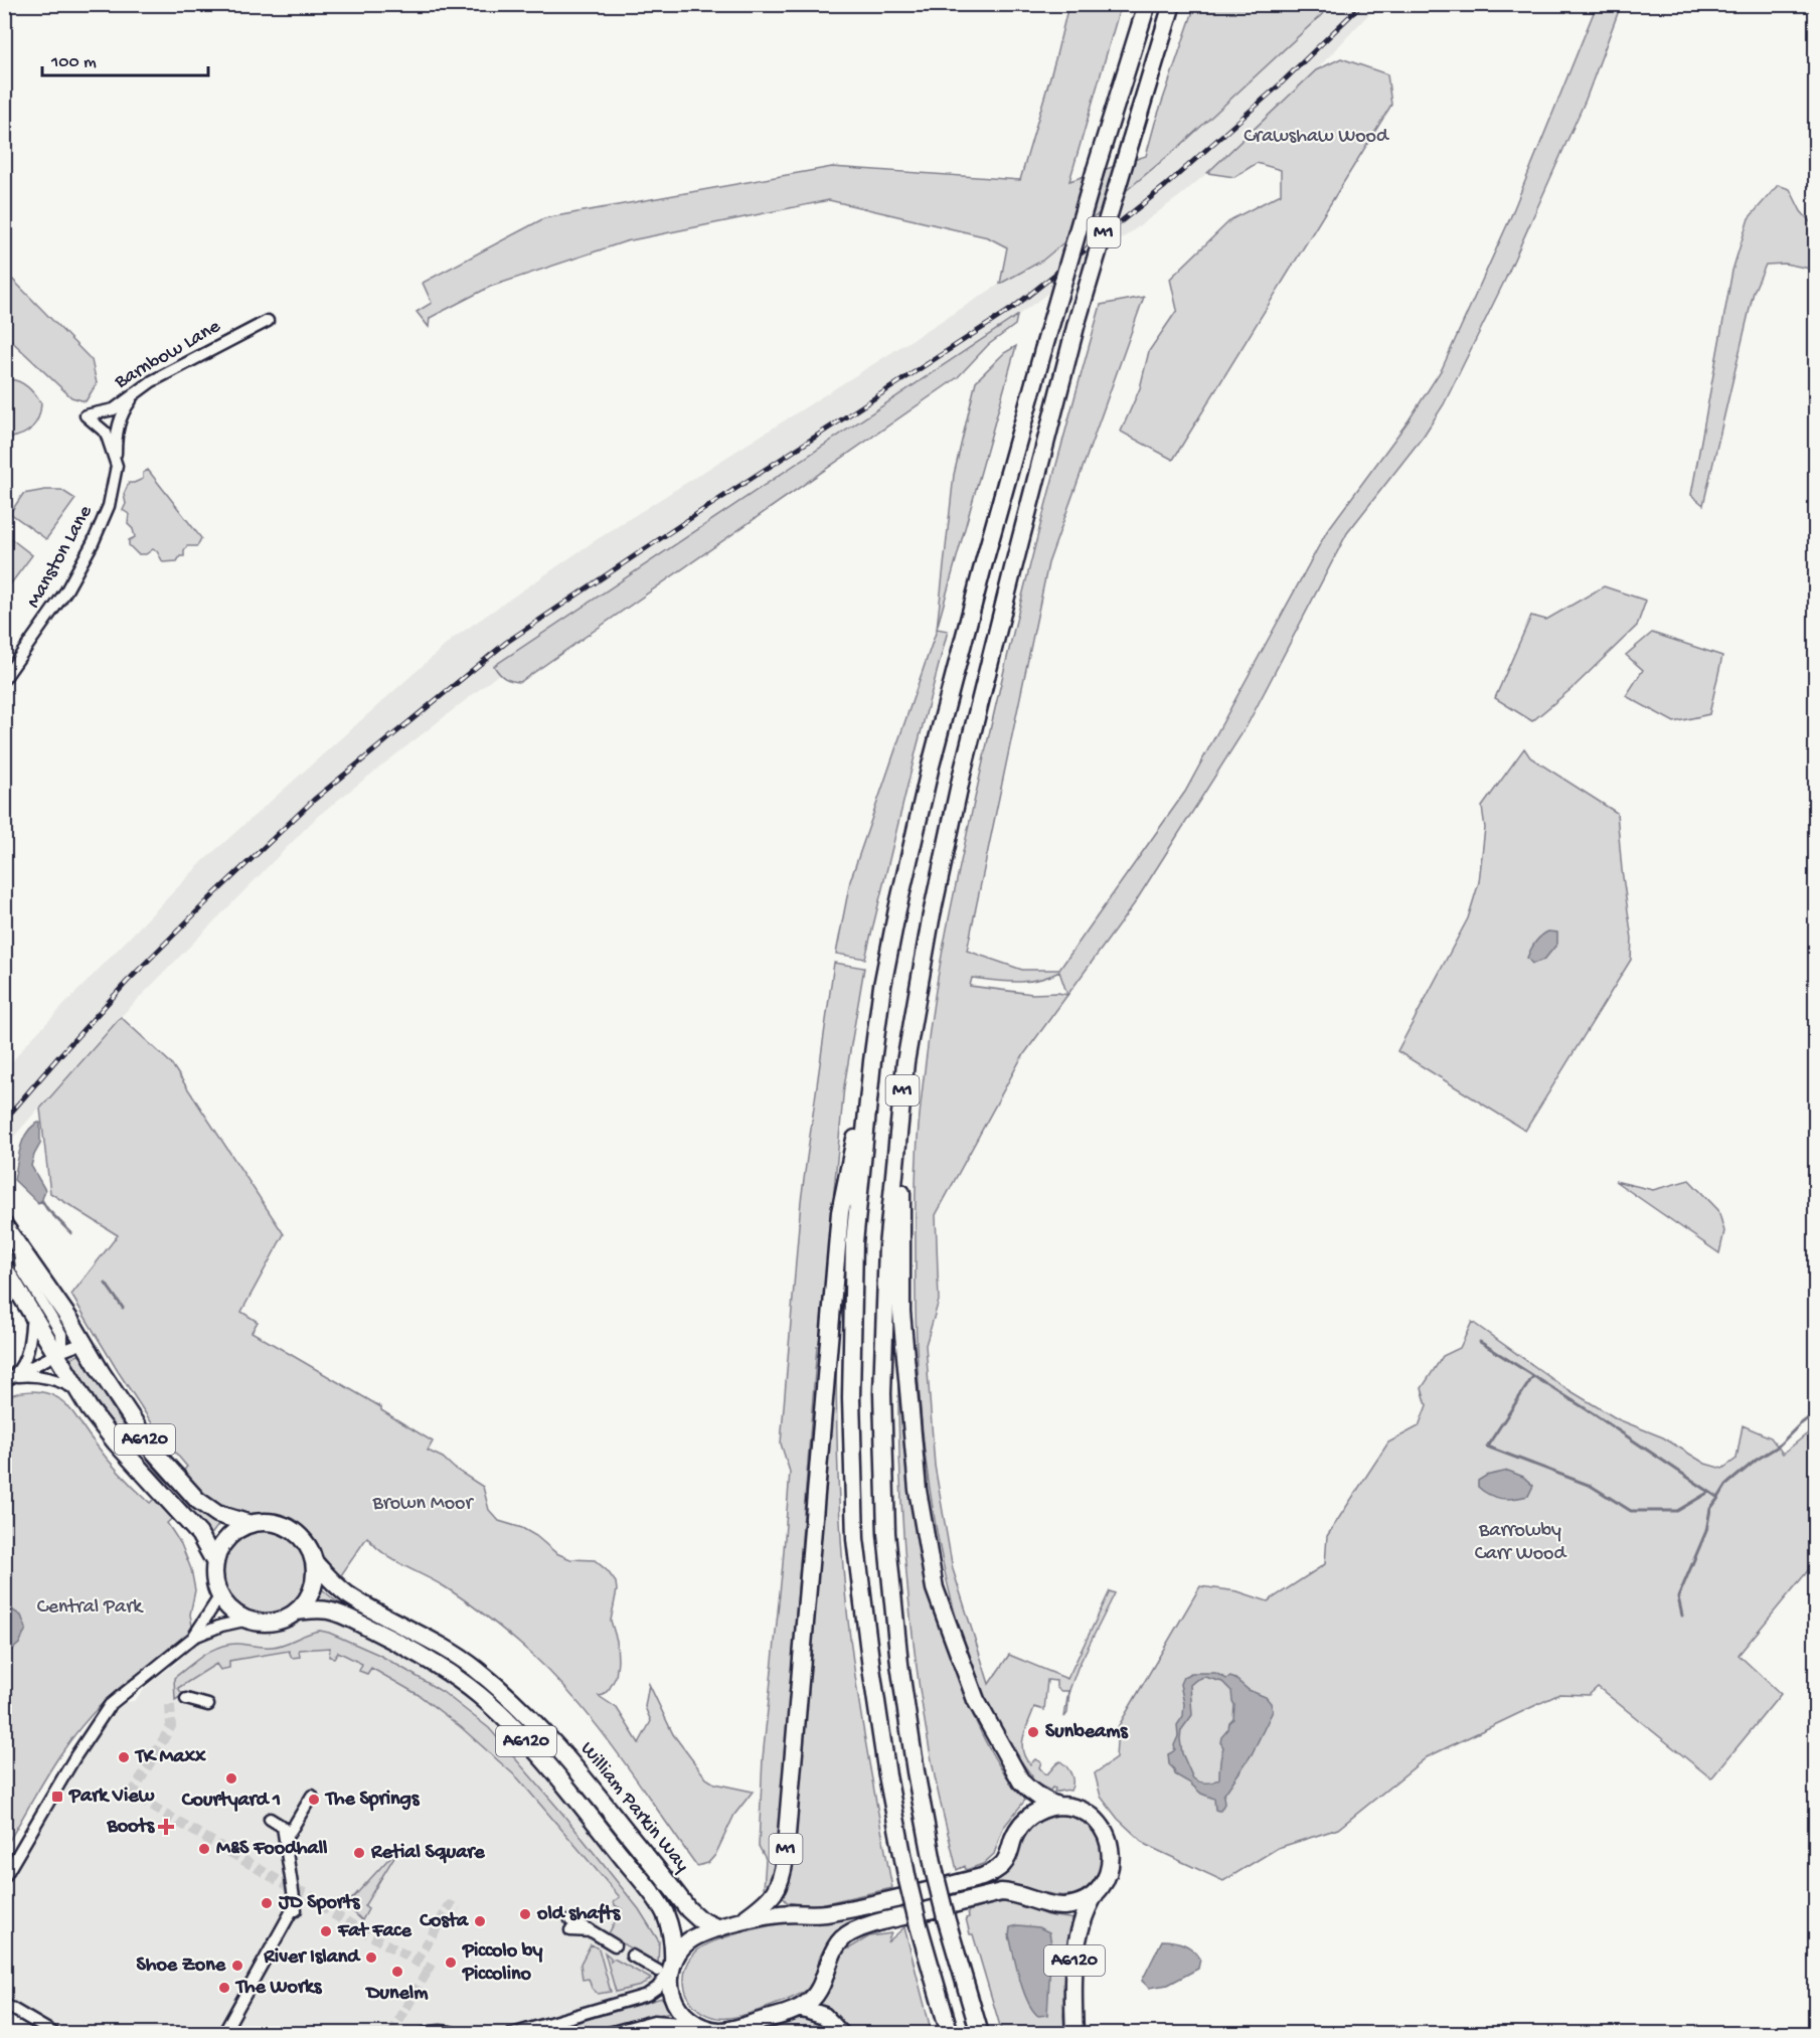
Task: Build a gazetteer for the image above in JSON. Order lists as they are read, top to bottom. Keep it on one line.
{"streets":{"highway":["M1","A6120","William Parkin Way"],"street":["Barnbow Lane","Manston Lane"]},"crossings":[["Barnbow Lane","Manston Lane"],["A6120","William Parkin Way"]],"parks":["Crawshaw Wood","Brown Moor","Barrowby Carr Wood","Central Park"],"places":{"other":["Sunbeams","TK Maxx","Courtyard 1","The Springs","M&S Foodhall","Retial Square","JD Sports","old shafts","Costa","Fat Face","River Island","Piccolo by Piccolino","Shoe Zone","Dunelm","The Works"],"transit":["Park View"],"health":["Boots"]},"scale_bar":"100 m"}
